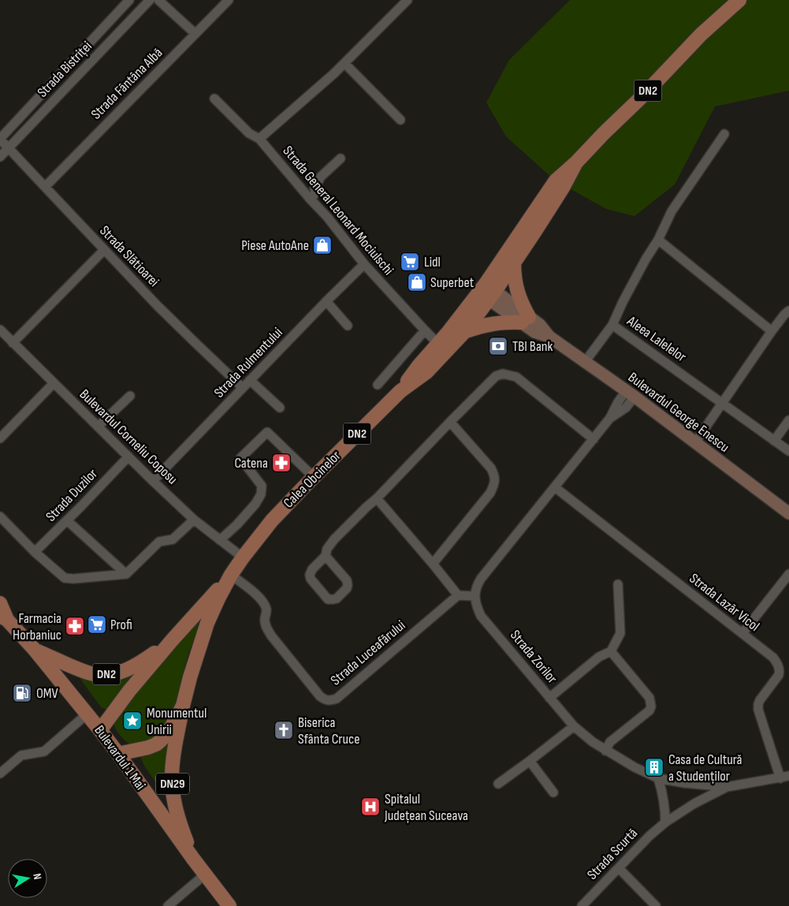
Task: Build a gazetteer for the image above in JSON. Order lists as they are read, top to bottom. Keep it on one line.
{"streets":{"main road":["DN2","Bulevardul George Enescu","Calea Obcinelor","Bulevardul 1 Mai","DN29"],"street":["Strada Bistriței","Strada Fântâna Albă","Strada General Leonard Mociulschi","Strada Slătioarei","Aleea Lalelelor","Strada Rulmentului","Bulevardul Corneliu Coposu","Strada Duzilor","Strada Lazăr Vicol","Strada Luceafărului","Strada Zorilor","Strada Scurtă"]},"crossings":[["Strada Bistriței","Strada Slătioarei"],["Strada Fântâna Albă","Strada Slătioarei"],["DN2","Bulevardul George Enescu"],["DN2","Calea Obcinelor"],["DN2","Bulevardul 1 Mai"],["Strada General Leonard Mociulschi","Strada Rulmentului"],["Strada General Leonard Mociulschi","Calea Obcinelor"],["Strada Slătioarei","Strada Rulmentului"],["Aleea Lalelelor","Bulevardul George Enescu"],["Strada Rulmentului","Bulevardul Corneliu Coposu"],["Bulevardul George Enescu","Calea Obcinelor"],["Bulevardul Corneliu Coposu","Calea Obcinelor"],["Bulevardul Corneliu Coposu","Strada Duzilor"],["Calea Obcinelor","Strada Luceafărului"],["Calea Obcinelor","Bulevardul 1 Mai"],["Calea Obcinelor","DN29"],["Strada Lazăr Vicol","Strada Zorilor"],["Strada Zorilor","Strada Scurtă"],["Bulevardul 1 Mai","DN29"]],"places":{"shop":["Piese AutoAne","Superbet"],"supermarket":["Lidl","Profi"],"bank":["TBI Bank"],"pharmacy":["Catena","Farmacia Horbaniuc"],"fuel station":["OMV"],"place":["Monumentul Unirii"],"church":["Biserica Sfânta Cruce"],"building":["Casa de Cultură a Studenților"],"hospital":["Spitalul Județean Suceava"]},"north":"right"}
